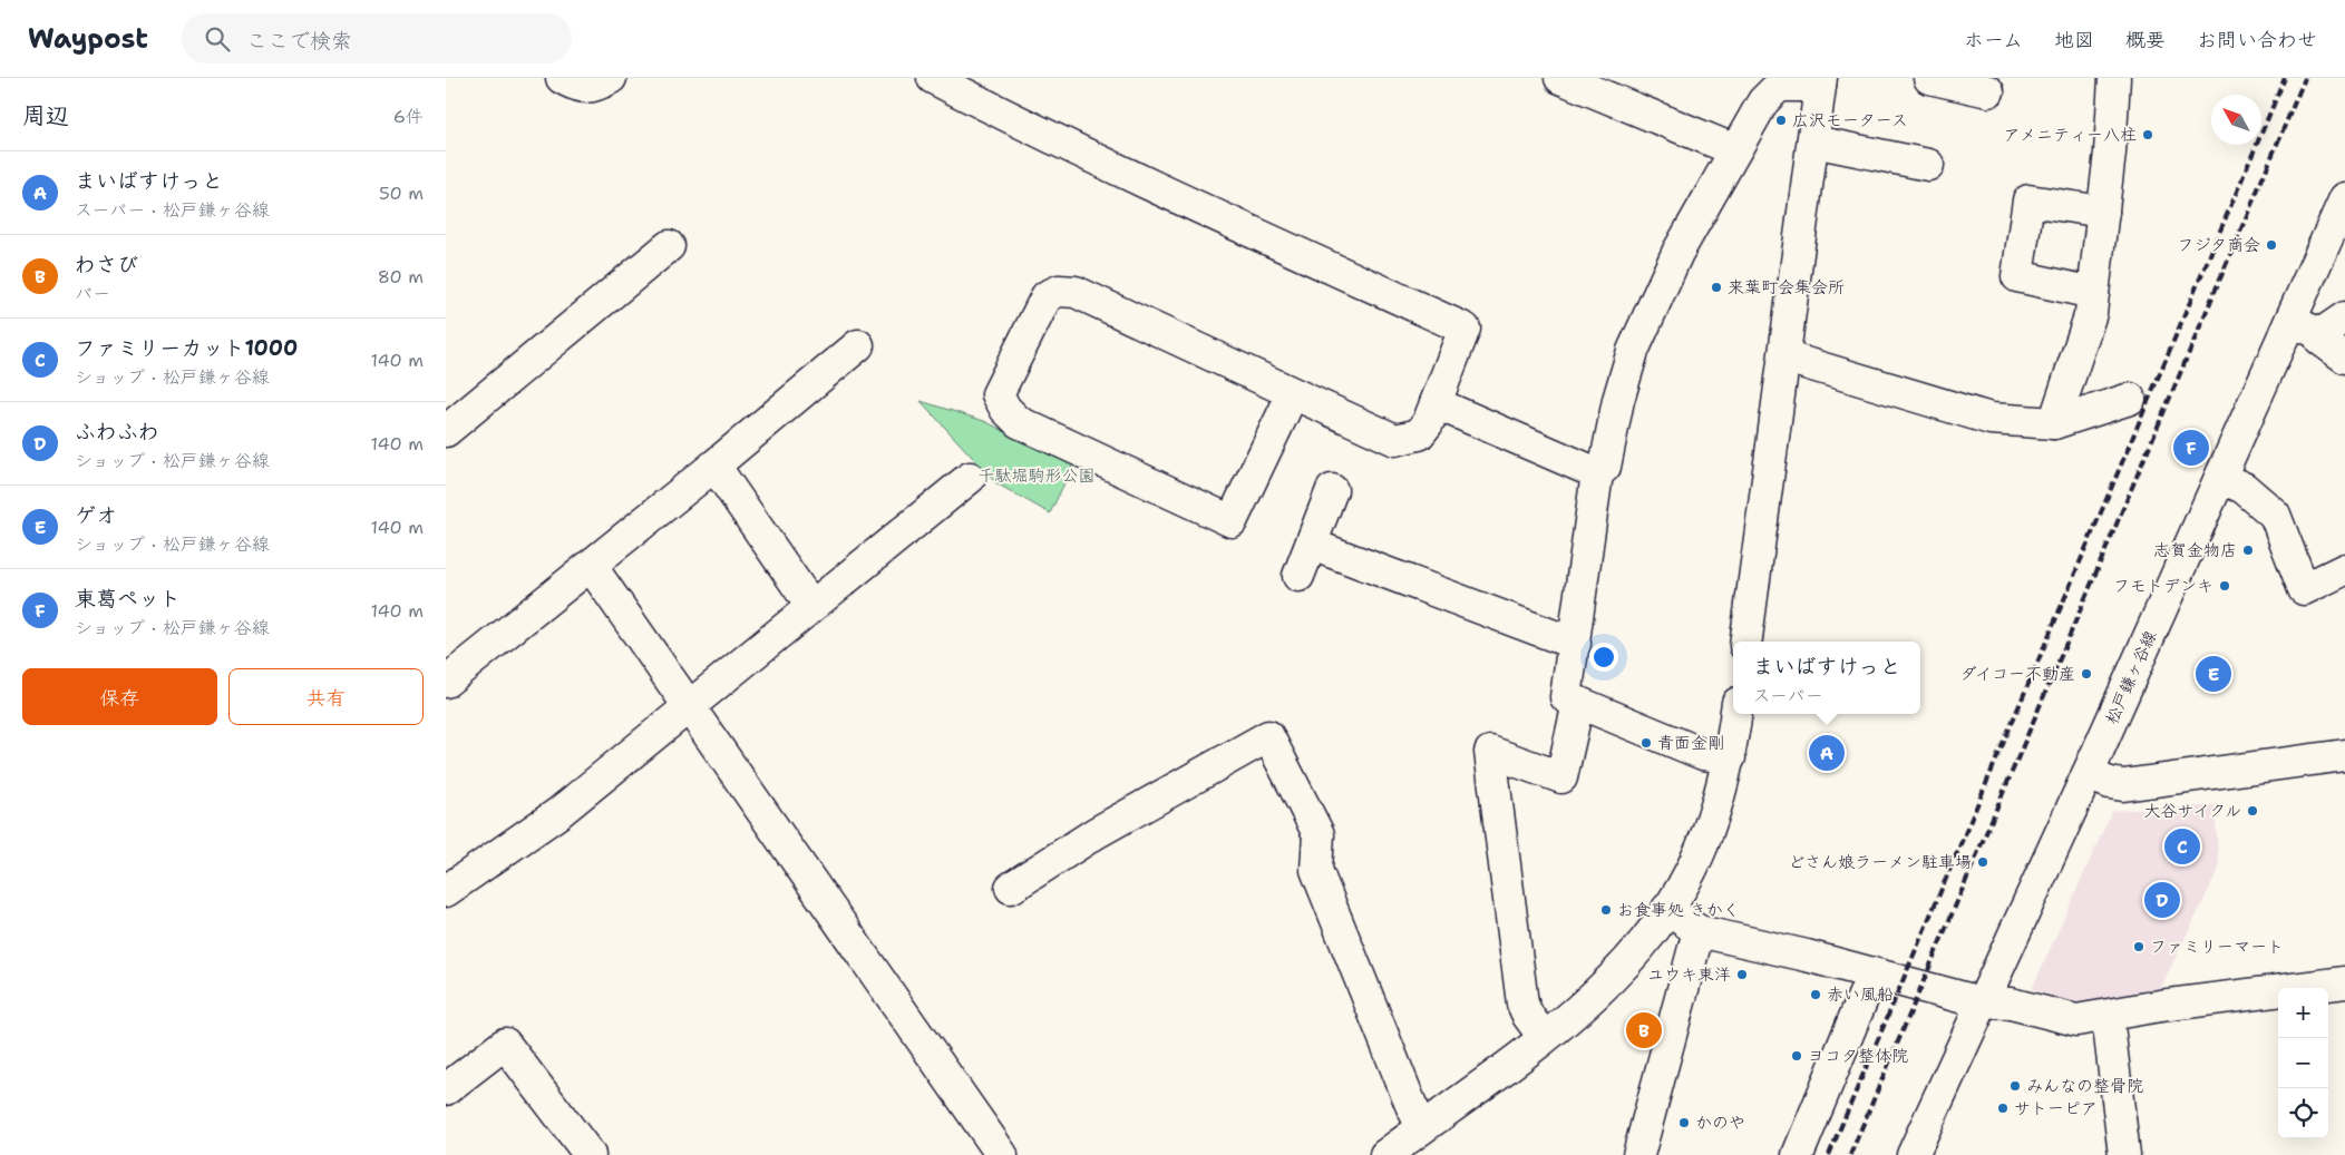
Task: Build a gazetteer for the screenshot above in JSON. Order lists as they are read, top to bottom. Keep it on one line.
{"streets":{"street":["松戸鎌ヶ谷線"]},"parks":["千駄堀駒形公園"],"places":["広沢モータース","アメニティー八柱","フジタ商会","来葉町会集会所","志賀金物店","フモトデンキ","ダイコー不動産","青面金剛","大谷サイクル","どさん娘ラーメン駐車場","お食事処 きかく","ファミリーマート","ユウキ東洋","赤い風船","ヨコタ整体院","みんなの整骨院","サトーピア","かのや"],"north":"top left","page":{"header":"Waypost","search":"ここで検索","nav":["ホーム","地図","概要","お問い合わせ"],"heading":["周辺","6件"],"list":[{"mark":"A","name":"まいばすけっと","note":"スーパー · 松戸鎌ヶ谷線","value":"50 m"},{"mark":"B","name":"わさび","note":"バー","value":"80 m"},{"mark":"C","name":"ファミリーカット1000","note":"ショップ · 松戸鎌ヶ谷線","value":"140 m"},{"mark":"D","name":"ふわふわ","note":"ショップ · 松戸鎌ヶ谷線","value":"140 m"},{"mark":"E","name":"ゲオ","note":"ショップ · 松戸鎌ヶ谷線","value":"140 m"},{"mark":"F","name":"東葛ペット","note":"ショップ · 松戸鎌ヶ谷線","value":"140 m"}],"pins":["F","E","A","C","D","B"],"popup":["まいばすけっと","スーパー"],"buttons":["保存","共有"],"map_buttons":["+","−"]}}
